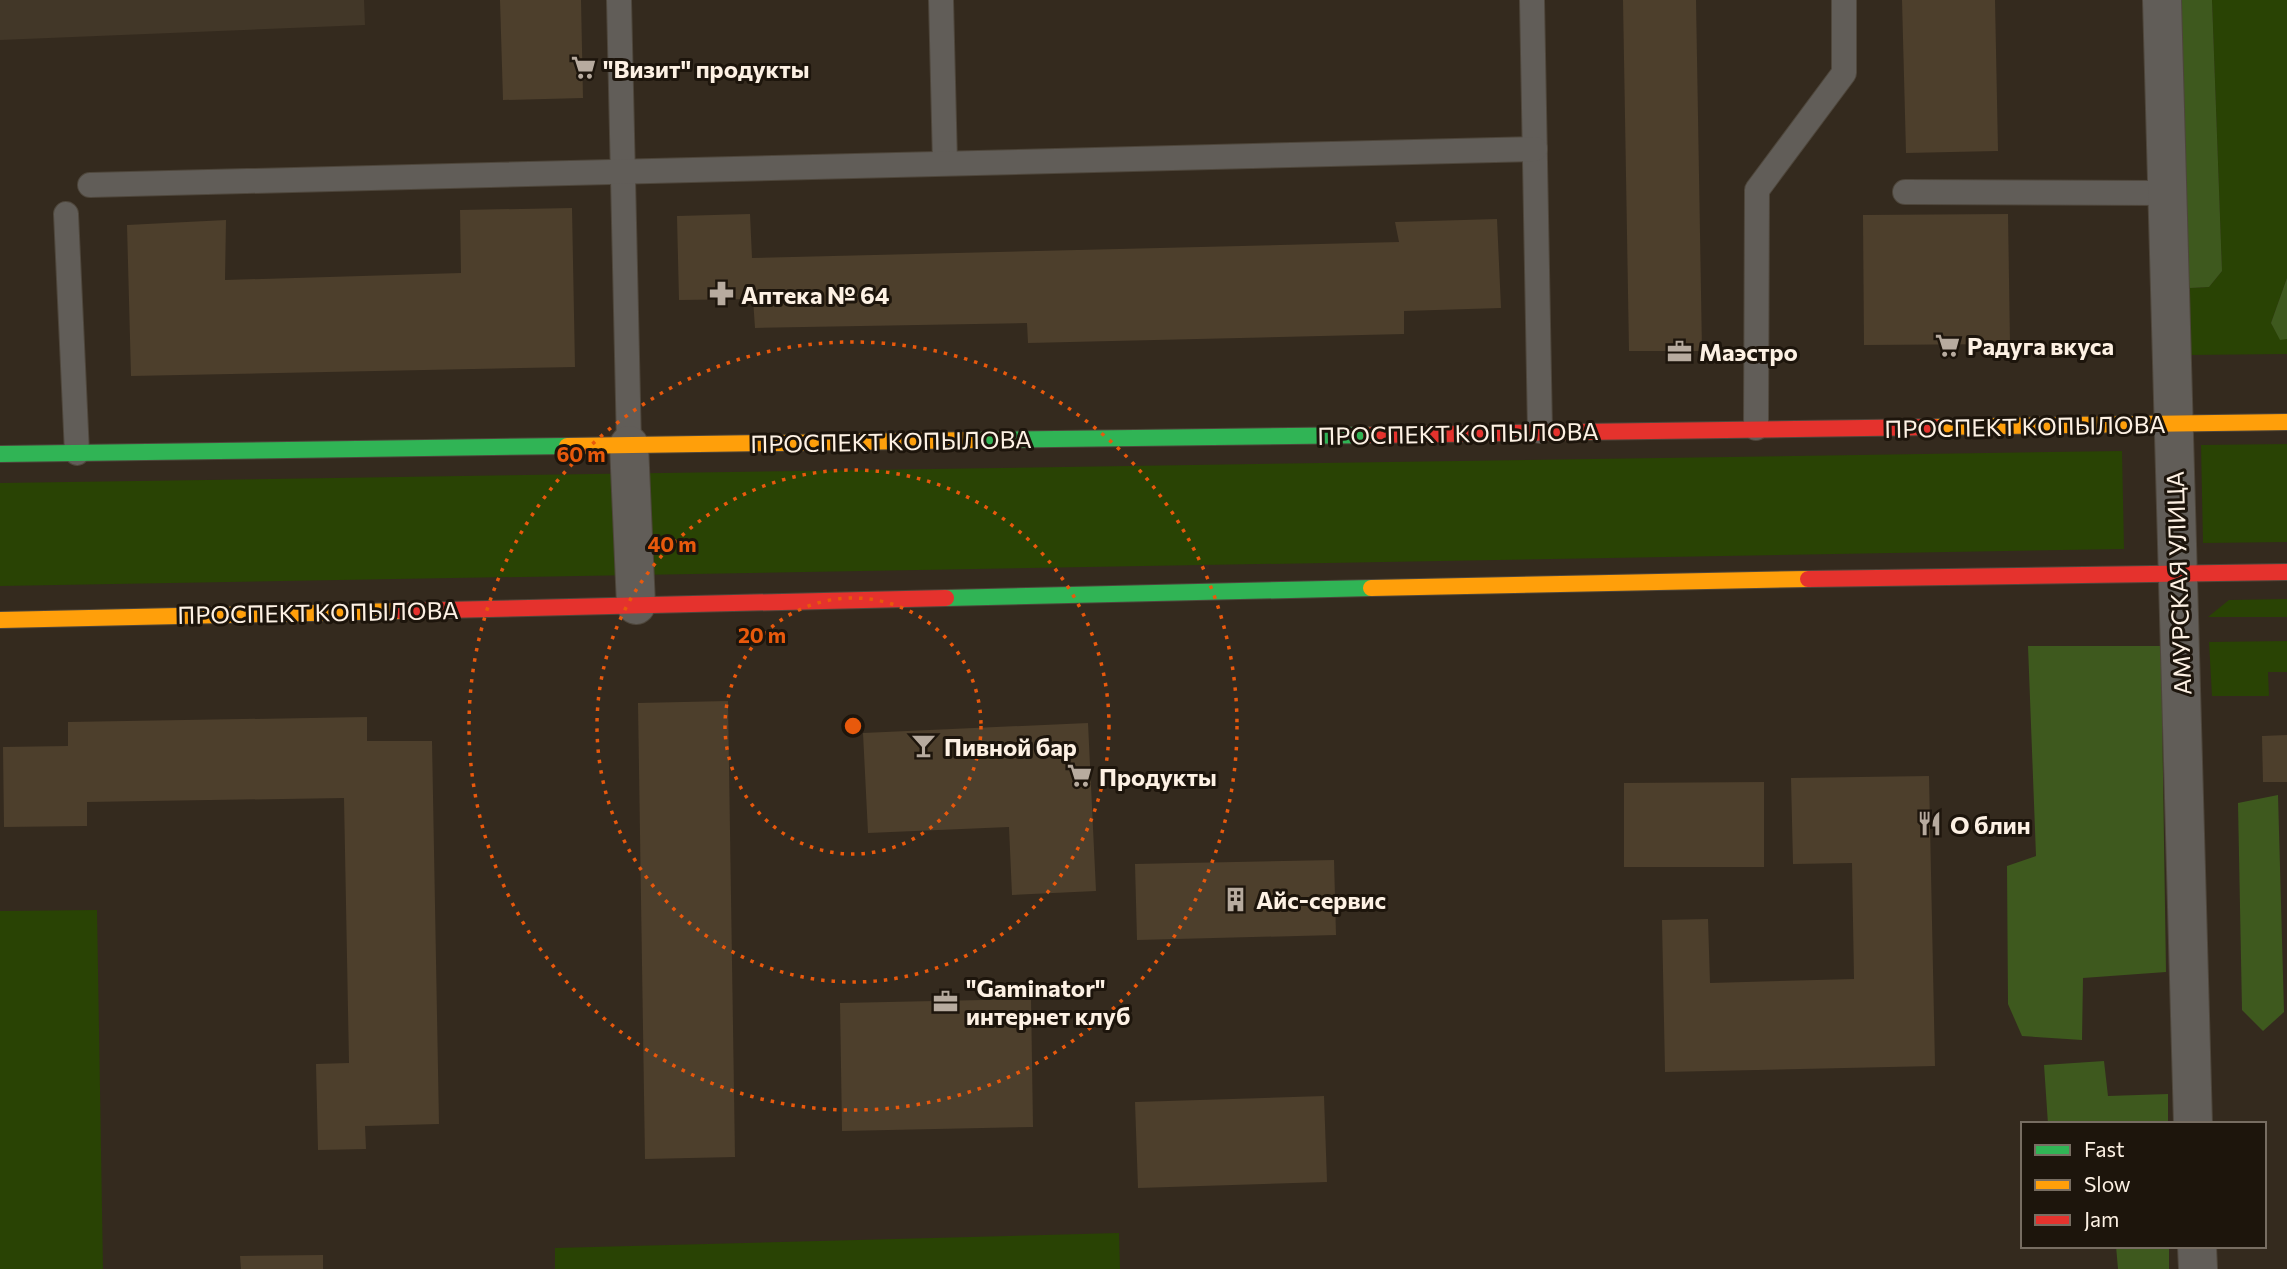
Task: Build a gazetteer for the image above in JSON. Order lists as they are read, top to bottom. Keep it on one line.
{"streets":{"street":["ПРОСПЕКТ КОПЫЛОВА","АМУРСКАЯ УЛИЦА"]},"crossings":[["ПРОСПЕКТ КОПЫЛОВА","АМУРСКАЯ УЛИЦА"]],"places":{"supermarket":["\"Визит\" продукты","Радуга вкуса","Продукты"],"pharmacy":["Аптека № 64"],"office":["Маэстро","\"Gaminator\" интернет клуб"],"bar":["Пивной бар"],"restaurant":["О блин"],"building":["Айс-сервис"]},"legend":["Fast","Slow","Jam"],"rings":["60 m","40 m","20 m"]}
